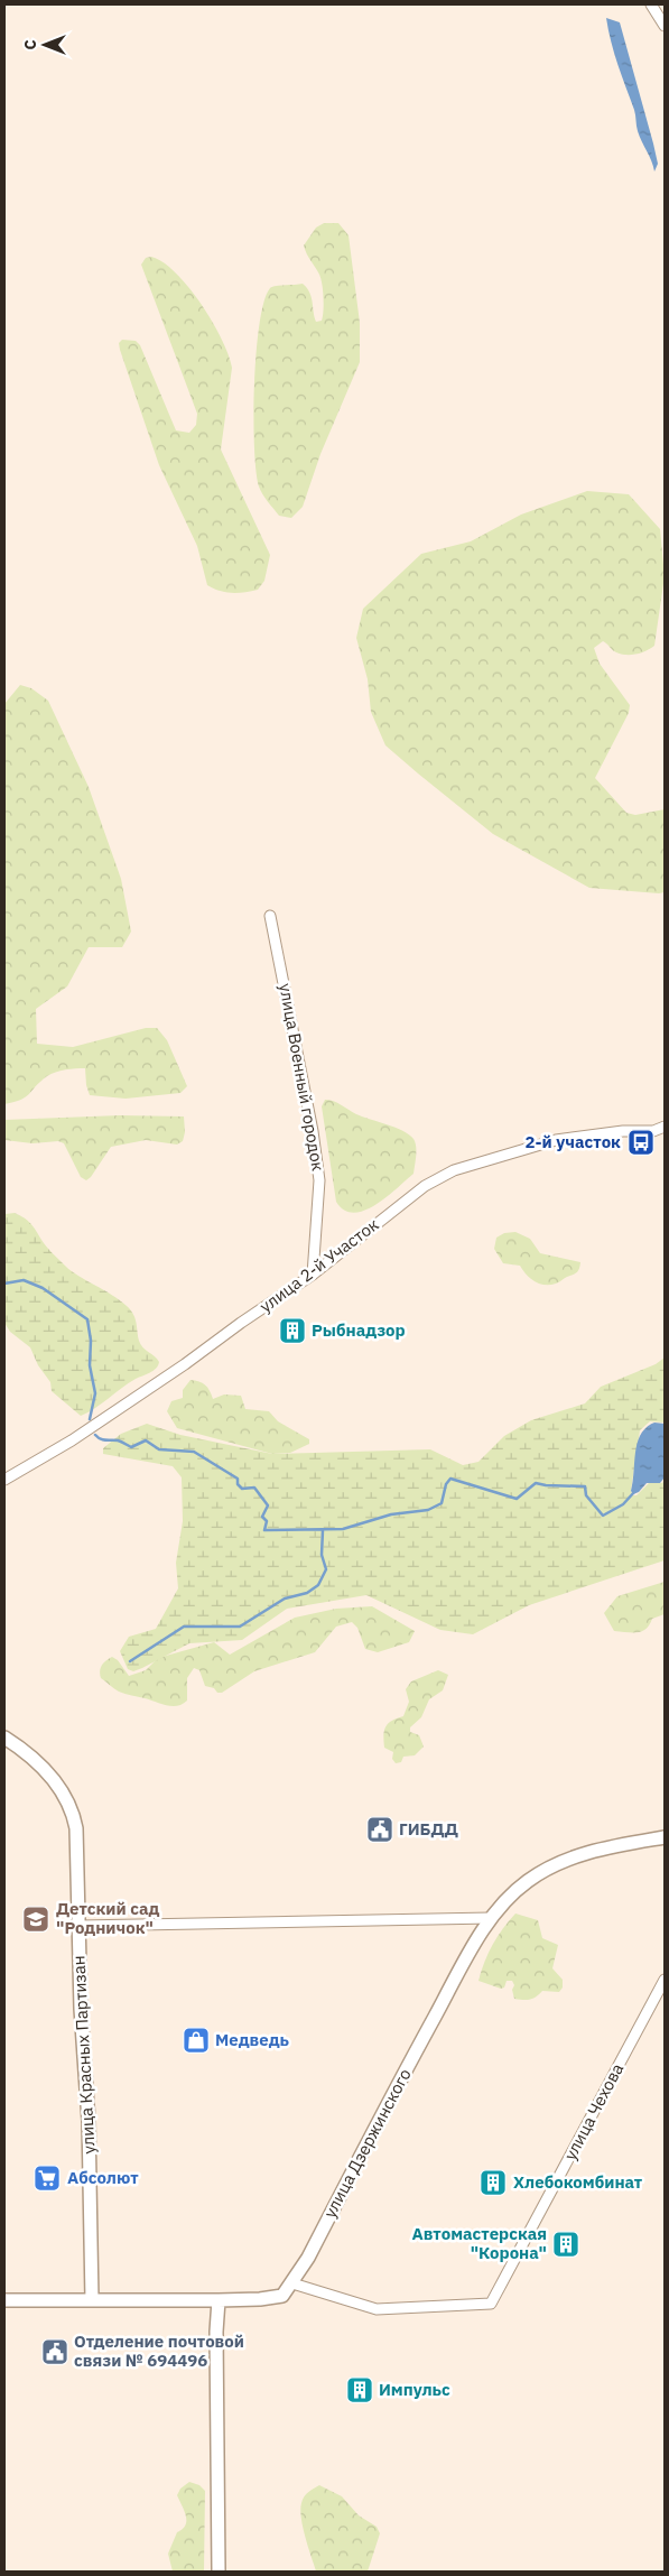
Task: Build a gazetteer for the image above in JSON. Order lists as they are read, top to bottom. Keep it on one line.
{"streets":{"street":["улица Военный городок","улица 2-й Участок","улица Красных Партизан","улица Чехова","улица Дзержинского"]},"crossings":[["улица Военный городок","улица 2-й Участок"],["улица Красных Партизан","улица Дзержинского"],["улица Чехова","улица Дзержинского"]],"places":{"bus stop":["2-й участок"],"building":["Рыбнадзор","Хлебокомбинат","Автомастерская \"Корона\"","Импульс"],"public building":["ГИБДД","Отделение почтовой связи № 694496"],"school or university":["Детский сад \"Родничок\""],"shop":["Медведь"],"supermarket":["Абсолют"]},"north":"left"}
